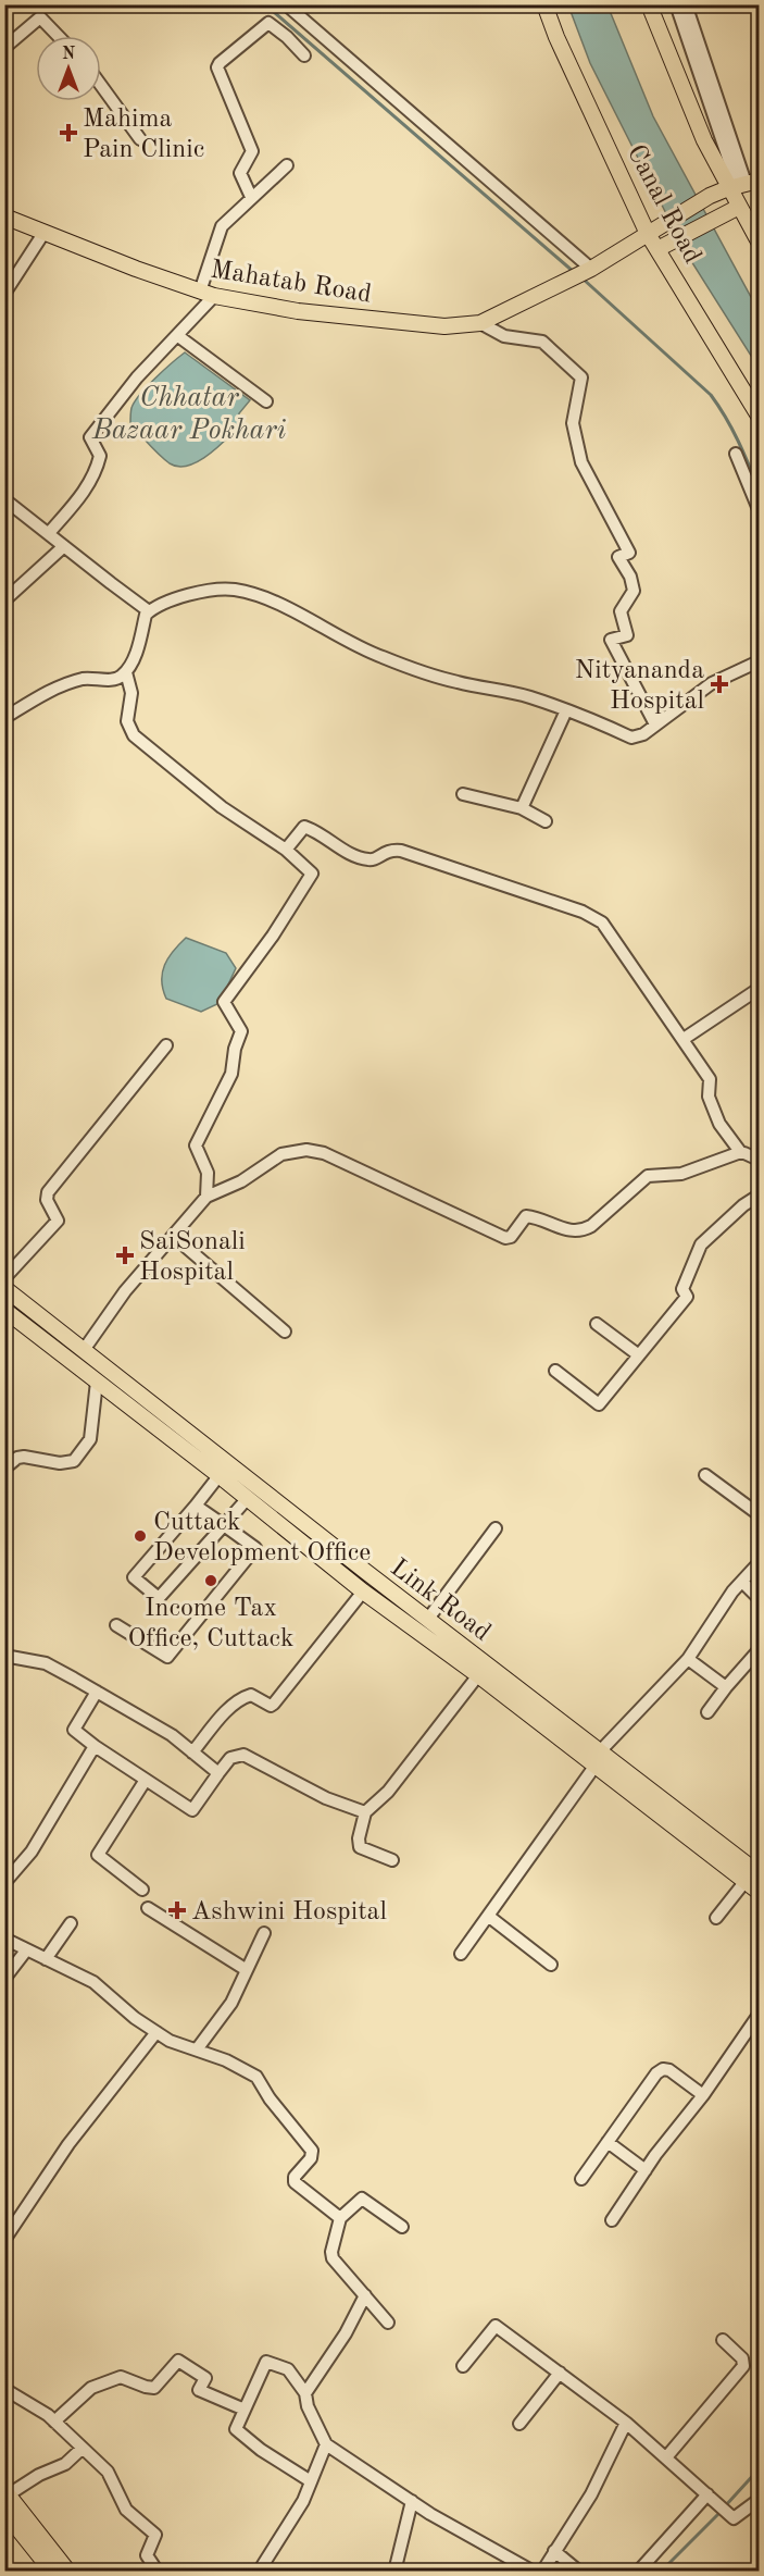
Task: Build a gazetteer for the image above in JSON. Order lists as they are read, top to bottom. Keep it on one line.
{"streets":{"main road":["Canal Road","Mahatab Road","Link Road"]},"crossings":[["Canal Road","Mahatab Road"]],"water":["Chhatar Bazaar Pokhari"],"places":{"health":["Mahima Pain Clinic","Nityananda Hospital","SaiSonali Hospital","Ashwini Hospital"],"other":["Cuttack Development Office","Income Tax Office, Cuttack"]},"north":"top"}
